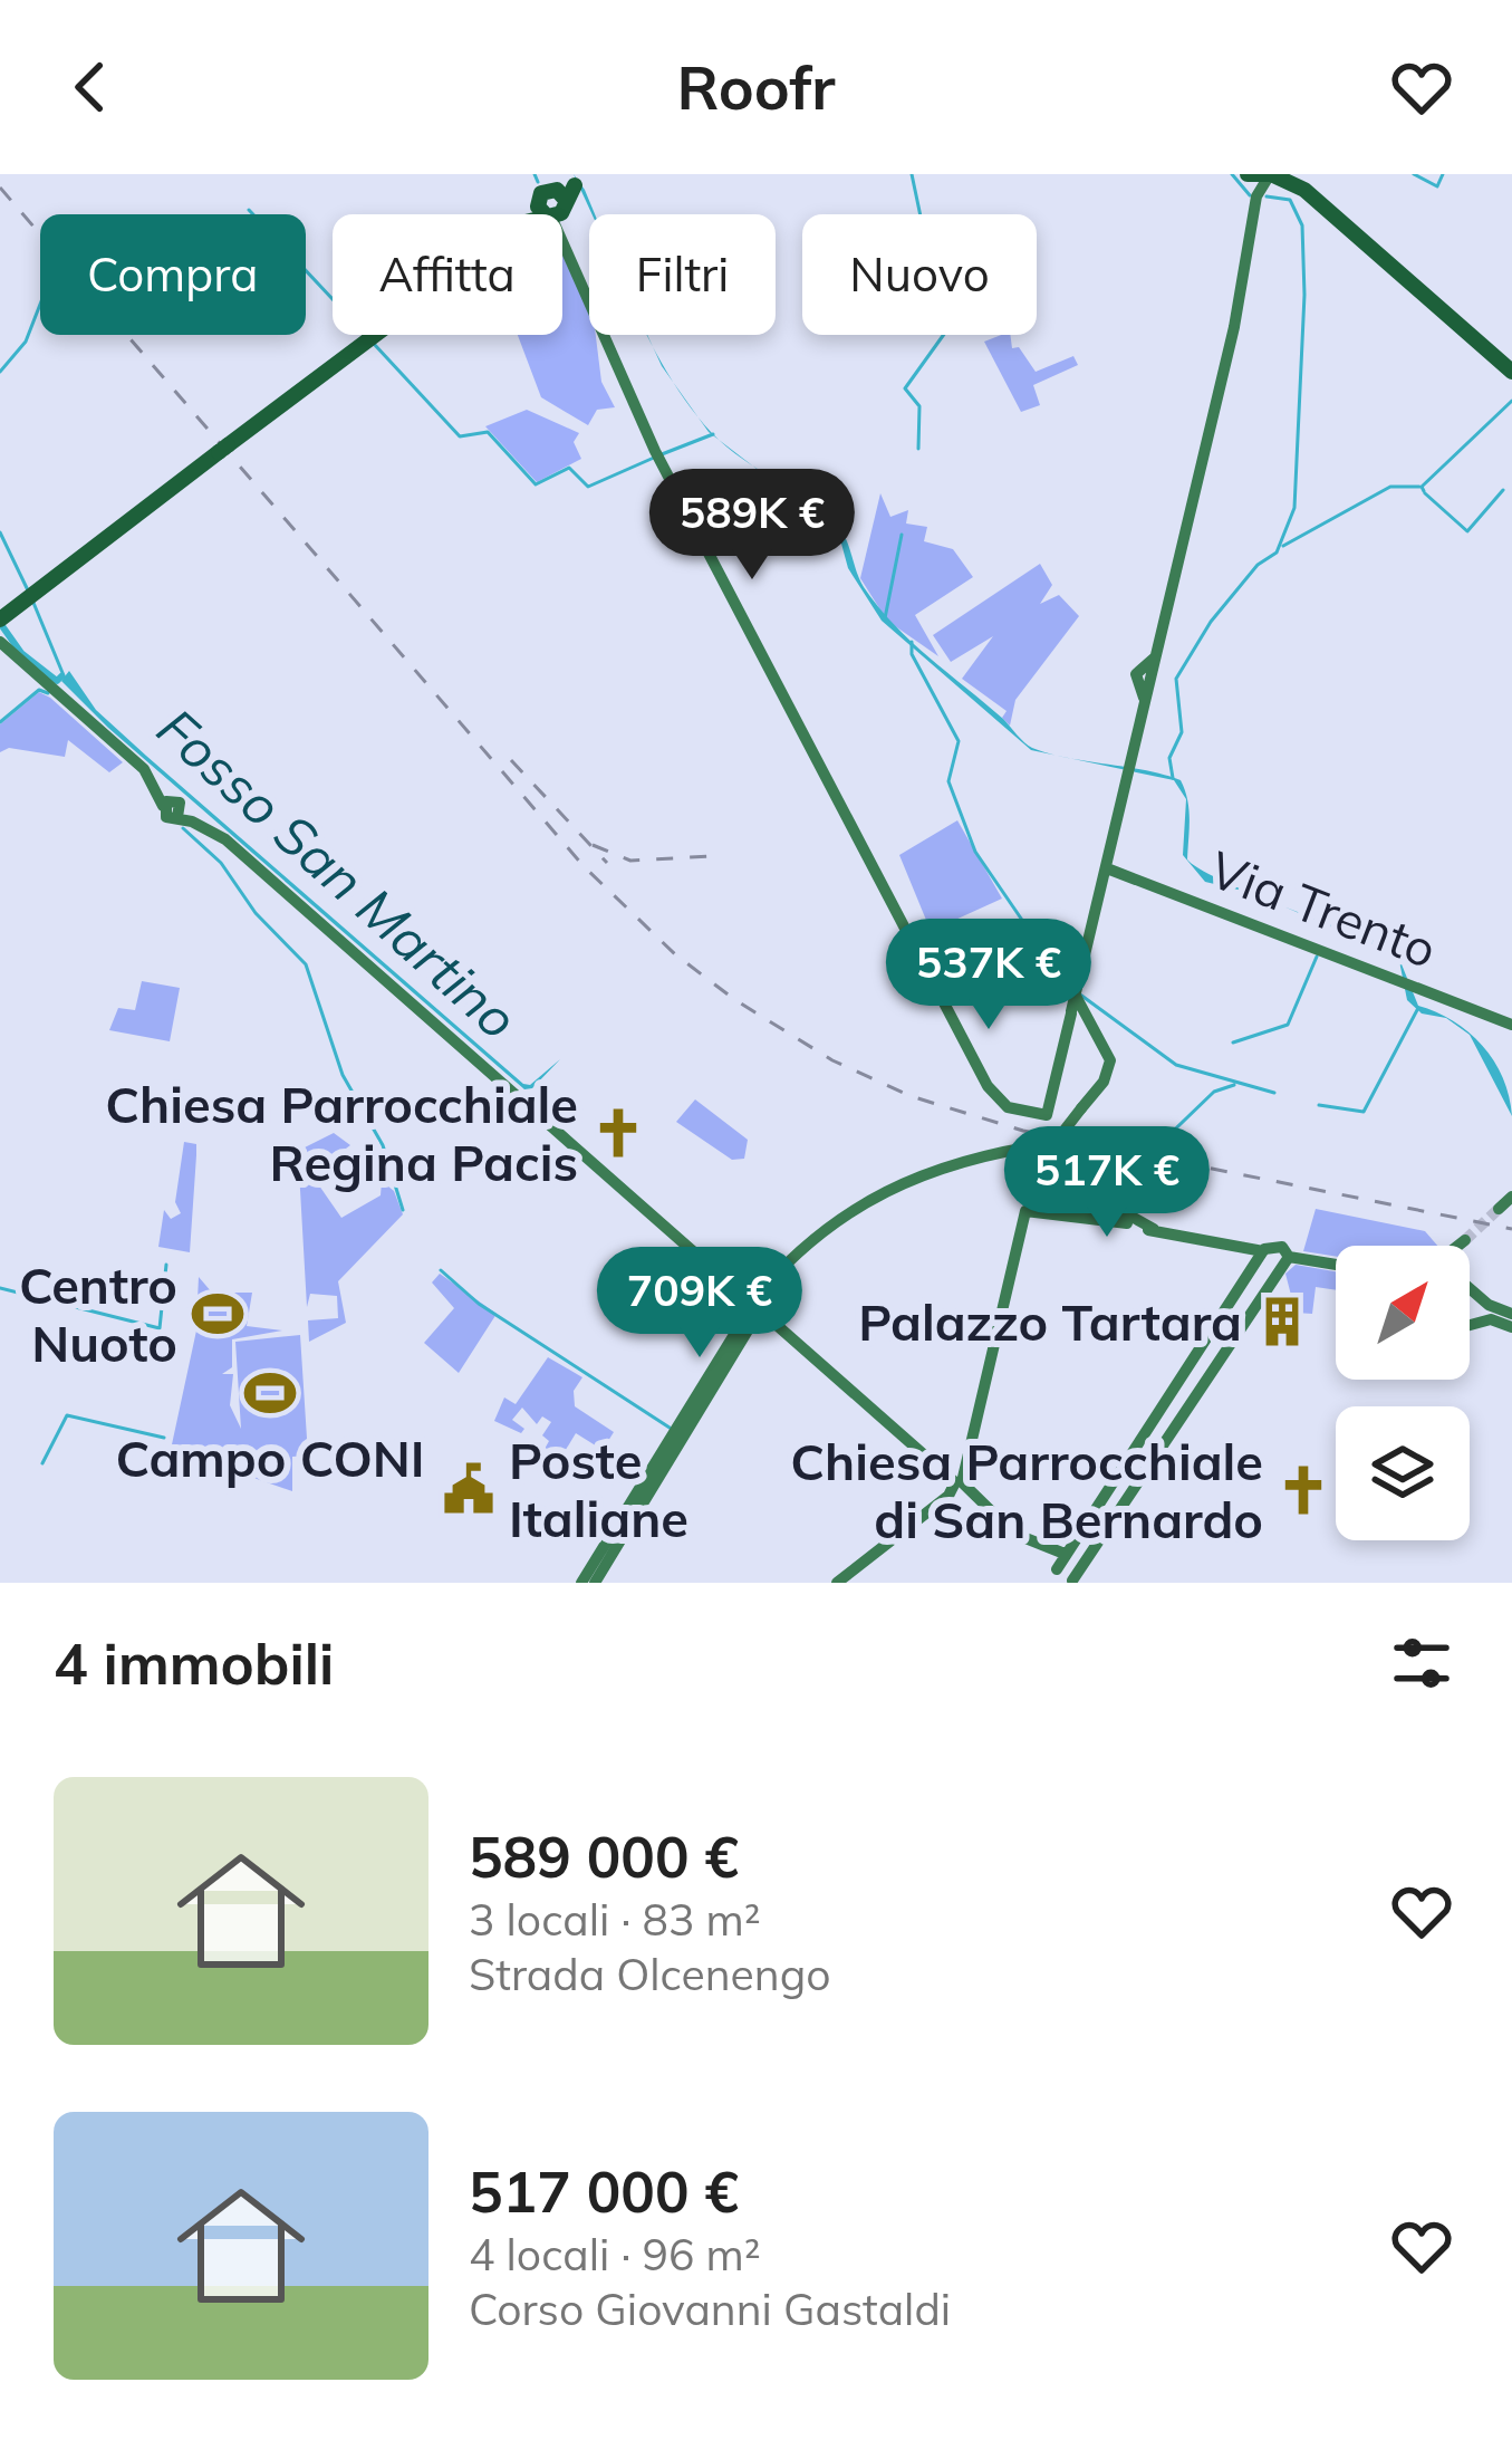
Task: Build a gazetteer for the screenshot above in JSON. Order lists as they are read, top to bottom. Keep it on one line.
{"streets":{"main road":["Via Trento"]},"water":["Fosso San Martino"],"places":{"church":["Chiesa Parrocchiale Regina Pacis","Chiesa Parrocchiale di San Bernardo"],"sports":["Centro Nuoto","Campo CONI"],"building":["Palazzo Tartara"],"public building":["Poste Italiane"]},"north":"top right","page":{"header":"Roofr","chip":["Compra","Affitta","Filtri","Nuovo"],"price":["589K €","537K €","517K €","709K €"],"heading":"4 immobili","list":[{"name":"589 000 €","note":"3 locali · 83 m² · Strada Olcenengo"},{"name":"517 000 €","note":"4 locali · 96 m² · Corso Giovanni Gastaldi"}]}}
